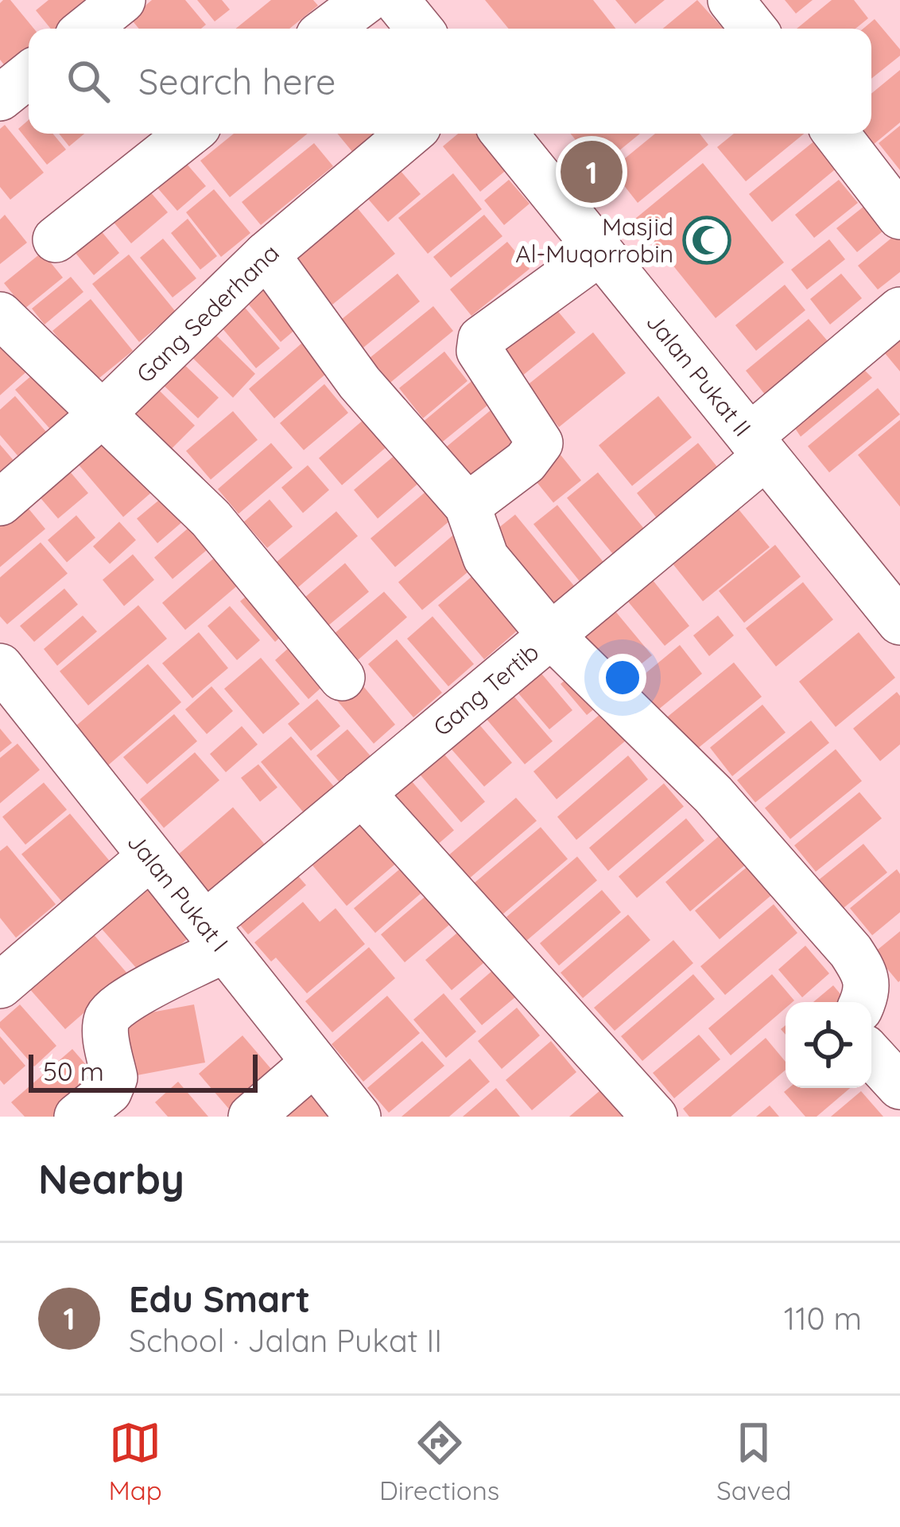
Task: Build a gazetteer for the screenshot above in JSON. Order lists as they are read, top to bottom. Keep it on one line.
{"streets":{"street":["Gang Sederhana","Jalan Pukat II","Gang Tertib","Jalan Pukat I"]},"crossings":[["Jalan Pukat II","Gang Tertib"],["Gang Tertib","Jalan Pukat I"]],"places":{"mosque":["Masjid Al-Muqorrobin"]},"scale_bar":"50 m","page":{"search":"Search here","pins":"1","scale":"50 m","heading":"Nearby","list":[{"mark":"1","name":"Edu Smart","note":"School · Jalan Pukat II","value":"110 m"}],"nav":["Map","Directions","Saved"]}}
